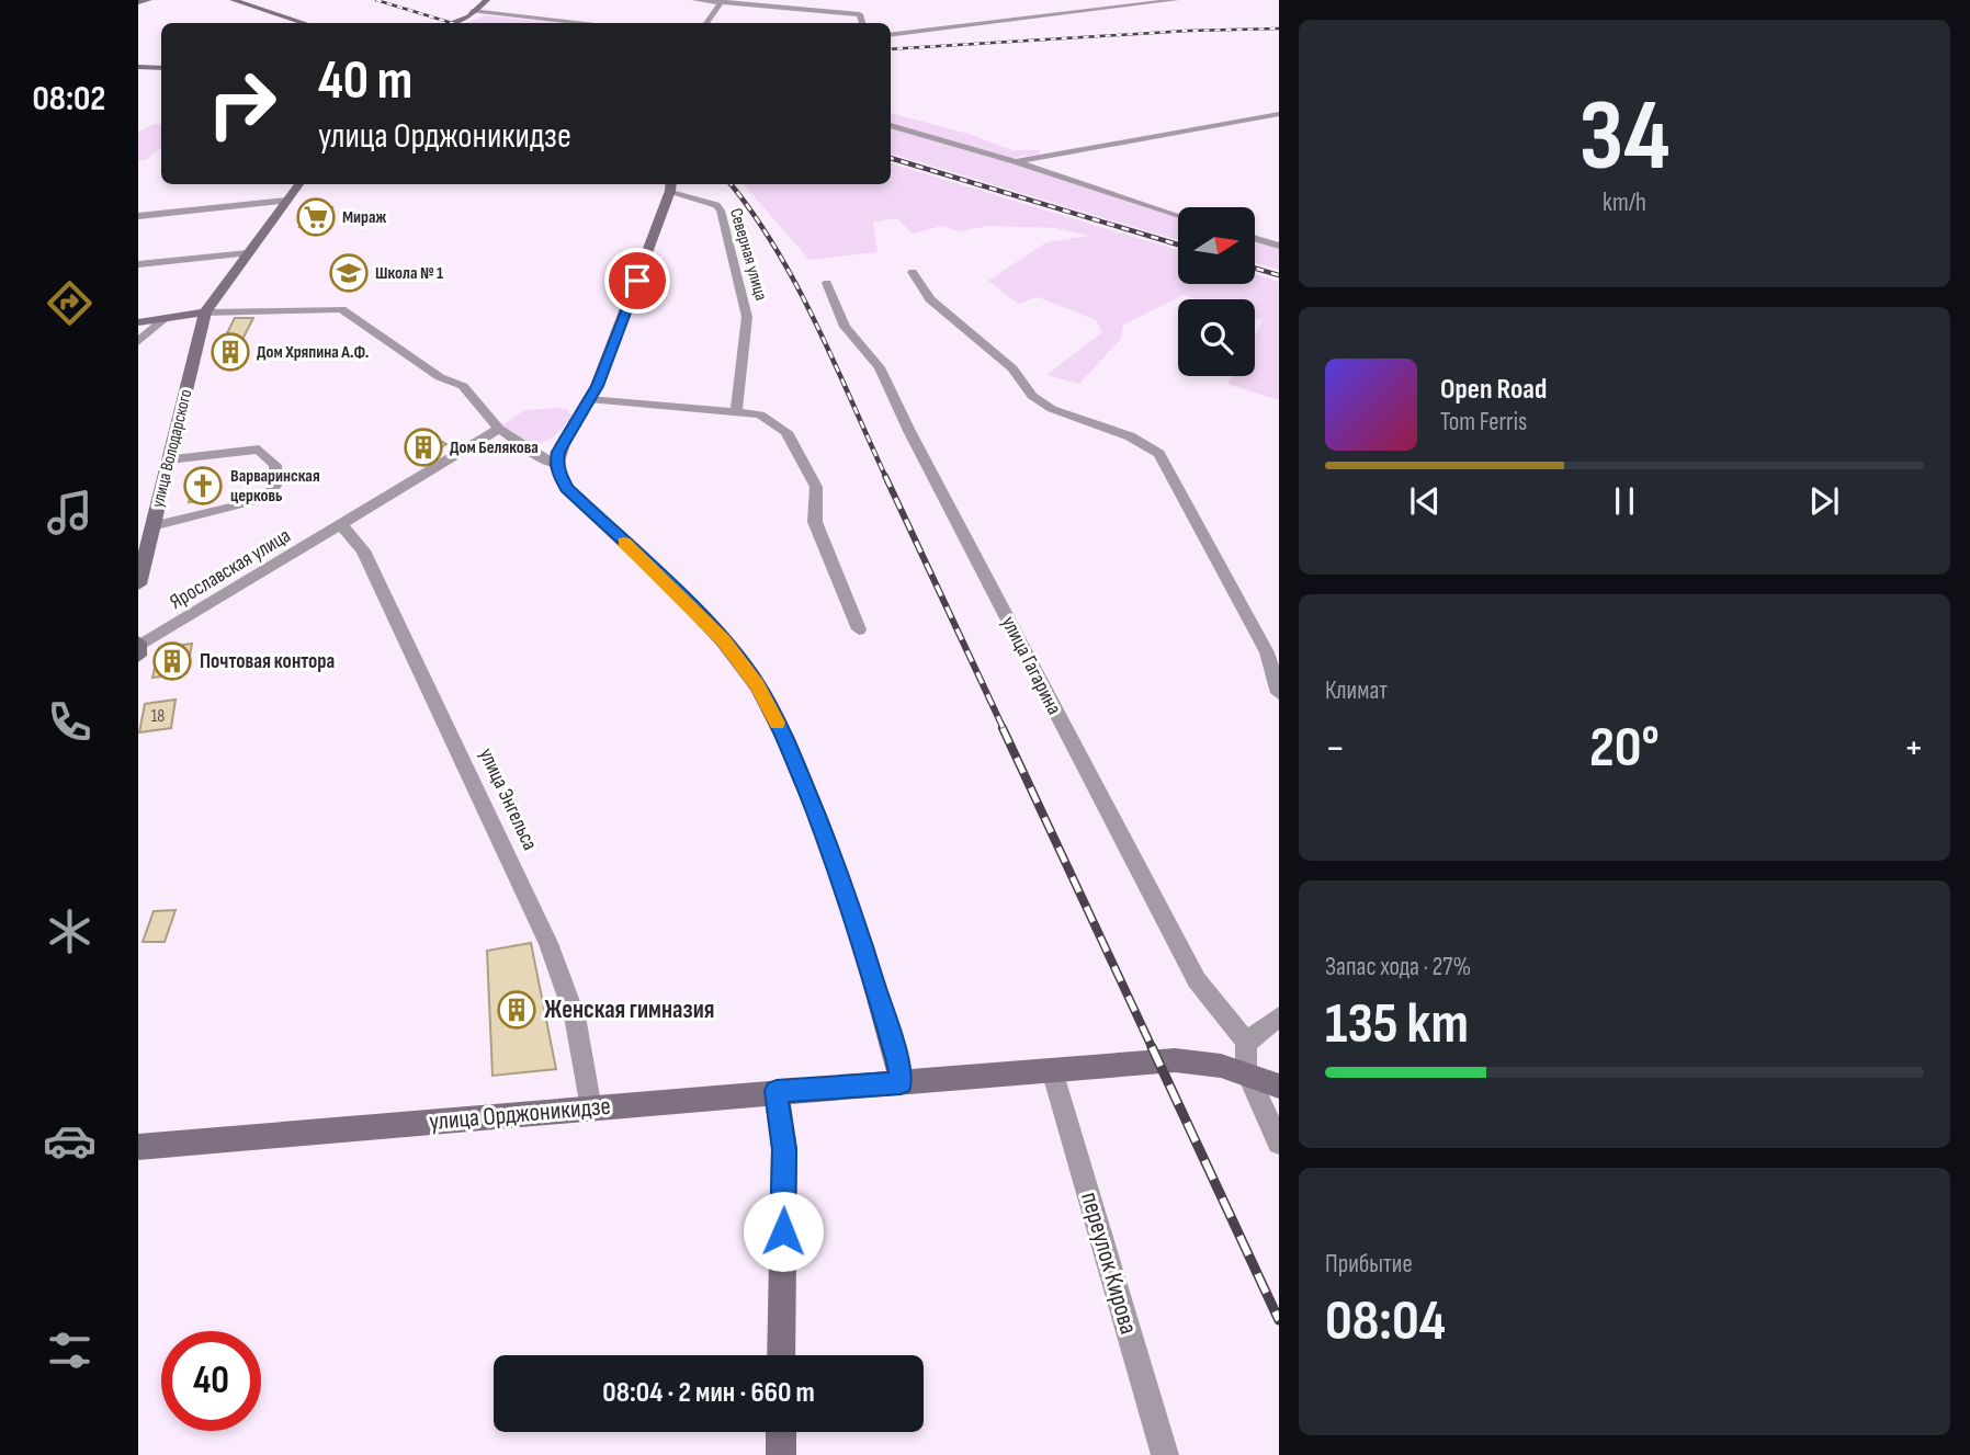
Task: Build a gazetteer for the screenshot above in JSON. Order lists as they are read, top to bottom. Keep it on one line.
{"streets":{"main road":["улица Володарского","улица Орджоникидзе"],"street":["Северная улица","Ярославская улица","улица Гагарина","улица Энгельса","переулок Кирова"]},"crossings":[["Ярославская улица","улица Энгельса"],["улица Энгельса","улица Орджоникидзе"],["улица Орджоникидзе","переулок Кирова"]],"places":{"supermarket":["Мираж"],"school or university":["Школа № 1"],"building":["Дом Хряпина А.Ф.","Дом Белякова","Почтовая контора","Женская гимназия"],"church":["Варваринская церковь"]},"house_numbers":["18"],"north":"right","page":{"tabs":"08:02","tile":[["34","km/h"],"Климат",["Запас хода · 27%","135 km"],["Прибытие","08:04"]],"turn":["40 m","улица Орджоникидзе"],"song":["Open Road","Tom Ferris"],"heat":["−","20°","+"],"limit":"40","trip":"08:04 · 2 мин · 660 m"}}
